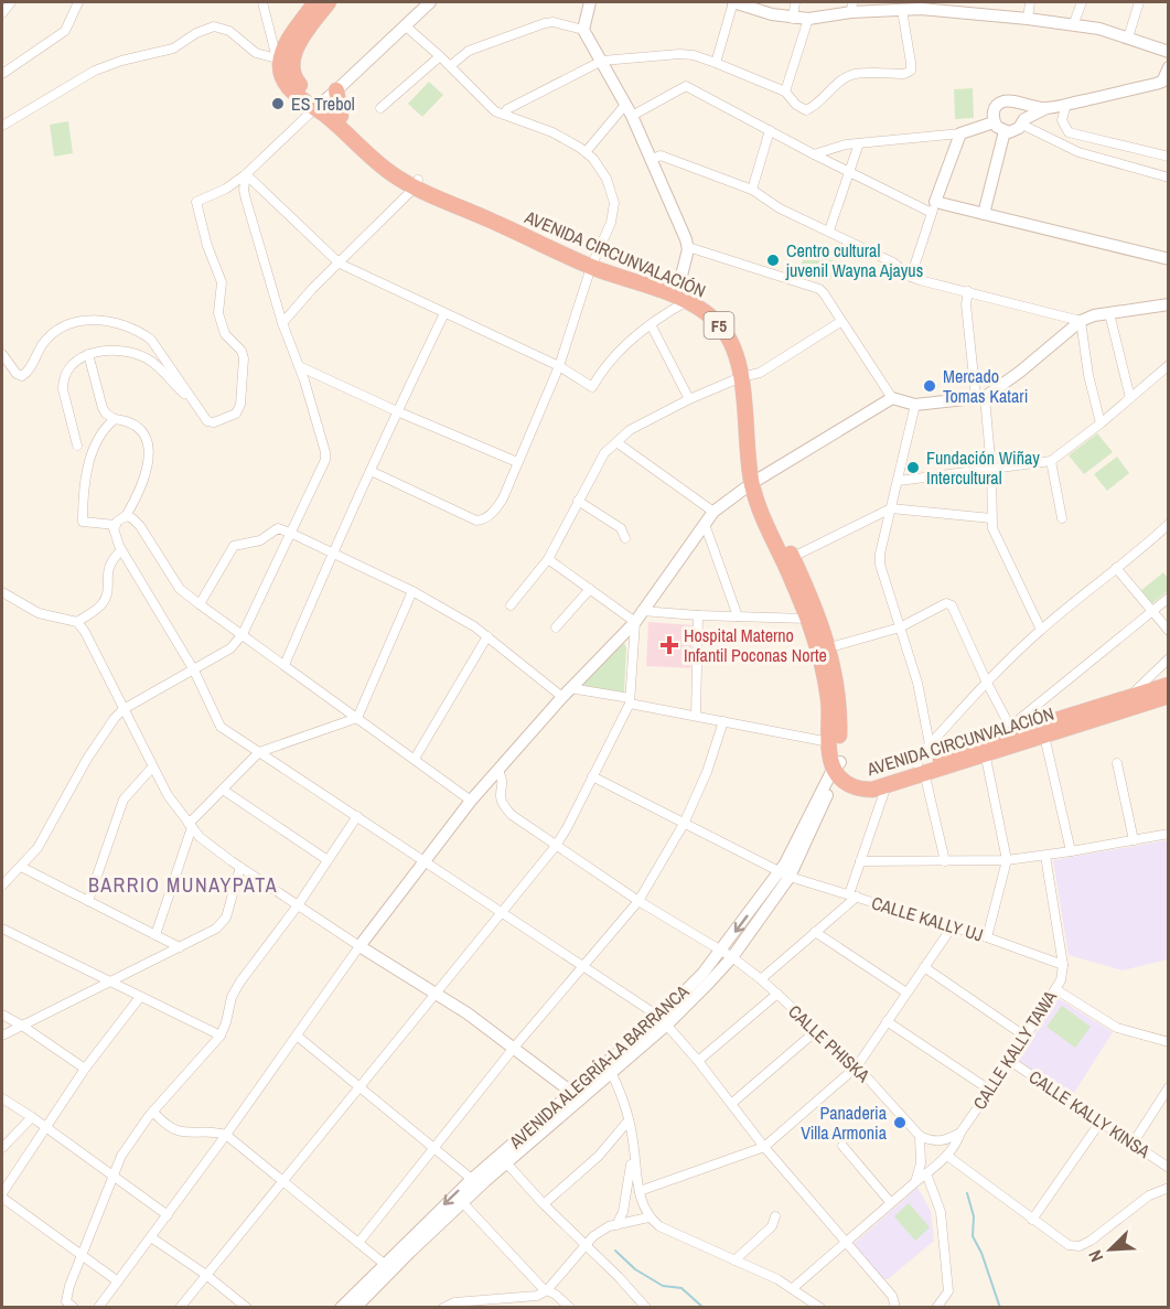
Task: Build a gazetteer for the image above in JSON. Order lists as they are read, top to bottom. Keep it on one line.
{"streets":{"highway":["AVENIDA CIRCUNVALACIÓN","F5"],"street":["CALLE KALLY UJ","CALLE PHISKA","CALLE KALLY TAWA","AVENIDA ALEGRÍA-LA BARRANCA","CALLE KALLY KINSA"]},"crossings":[["AVENIDA CIRCUNVALACIÓN","AVENIDA ALEGRÍA-LA BARRANCA"],["CALLE KALLY UJ","CALLE KALLY TAWA"],["CALLE KALLY UJ","AVENIDA ALEGRÍA-LA BARRANCA"],["CALLE PHISKA","AVENIDA ALEGRÍA-LA BARRANCA"],["CALLE KALLY TAWA","CALLE KALLY KINSA"]],"districts":["BARRIO MUNAYPATA"],"places":{"other":["ES Trebol","Centro cultural juvenil Wayna Ajayus","Mercado Tomas Katari","Fundación Wiñay Intercultural","Panaderia Villa Armonia"],"health":["Hospital Materno Infantil Poconas Norte"]},"north":"bottom left"}
